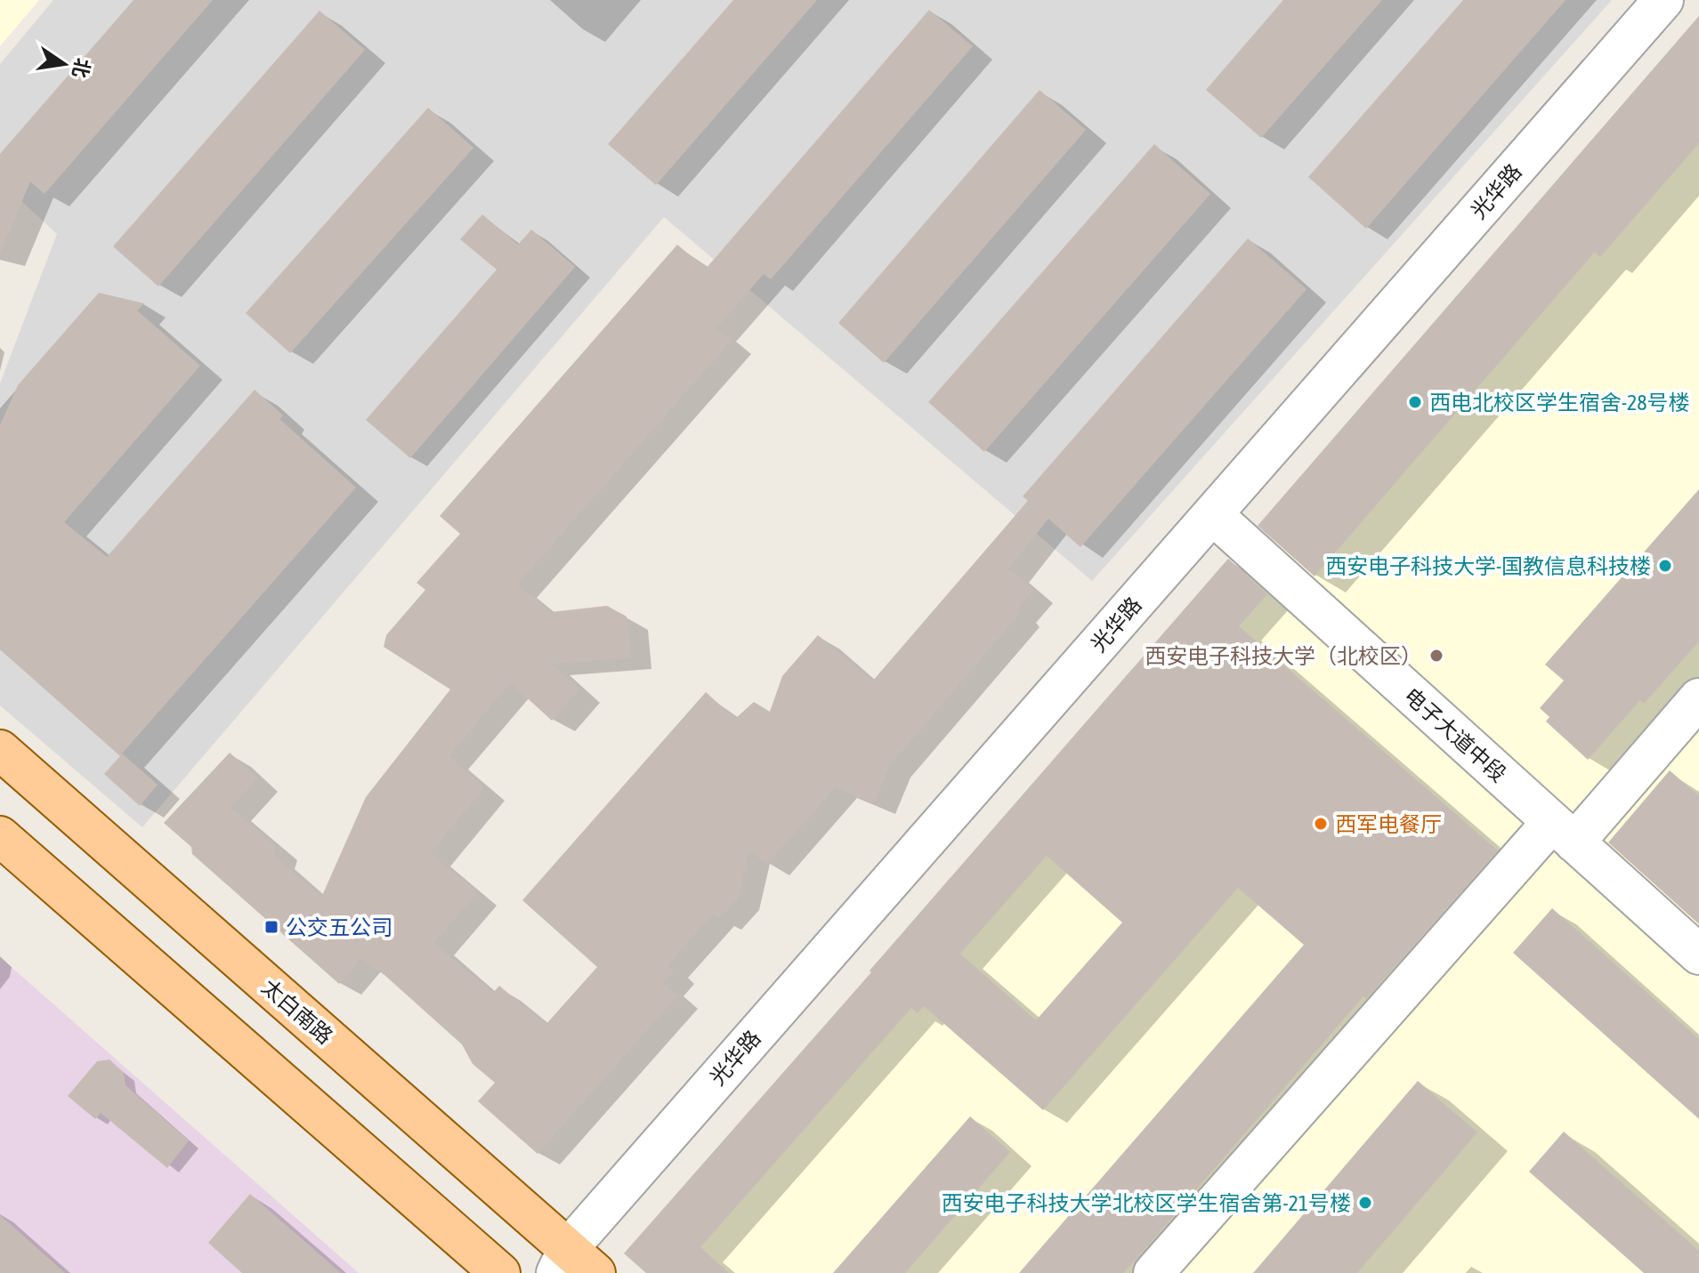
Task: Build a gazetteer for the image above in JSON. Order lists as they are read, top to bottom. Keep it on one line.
{"streets":{"main road":["太白南路"],"street":["光华路","电子大道中段"]},"crossings":[["光华路","电子大道中段"],["光华路","太白南路"]],"places":{"other":["西电北校区学生宿舍-28号楼","西安电子科技大学-国教信息科技楼","西安电子科技大学（北校区）","西军电餐厅","西安电子科技大学北校区学生宿舍第-21号楼"],"transit":["公交五公司"]},"north":"right"}
